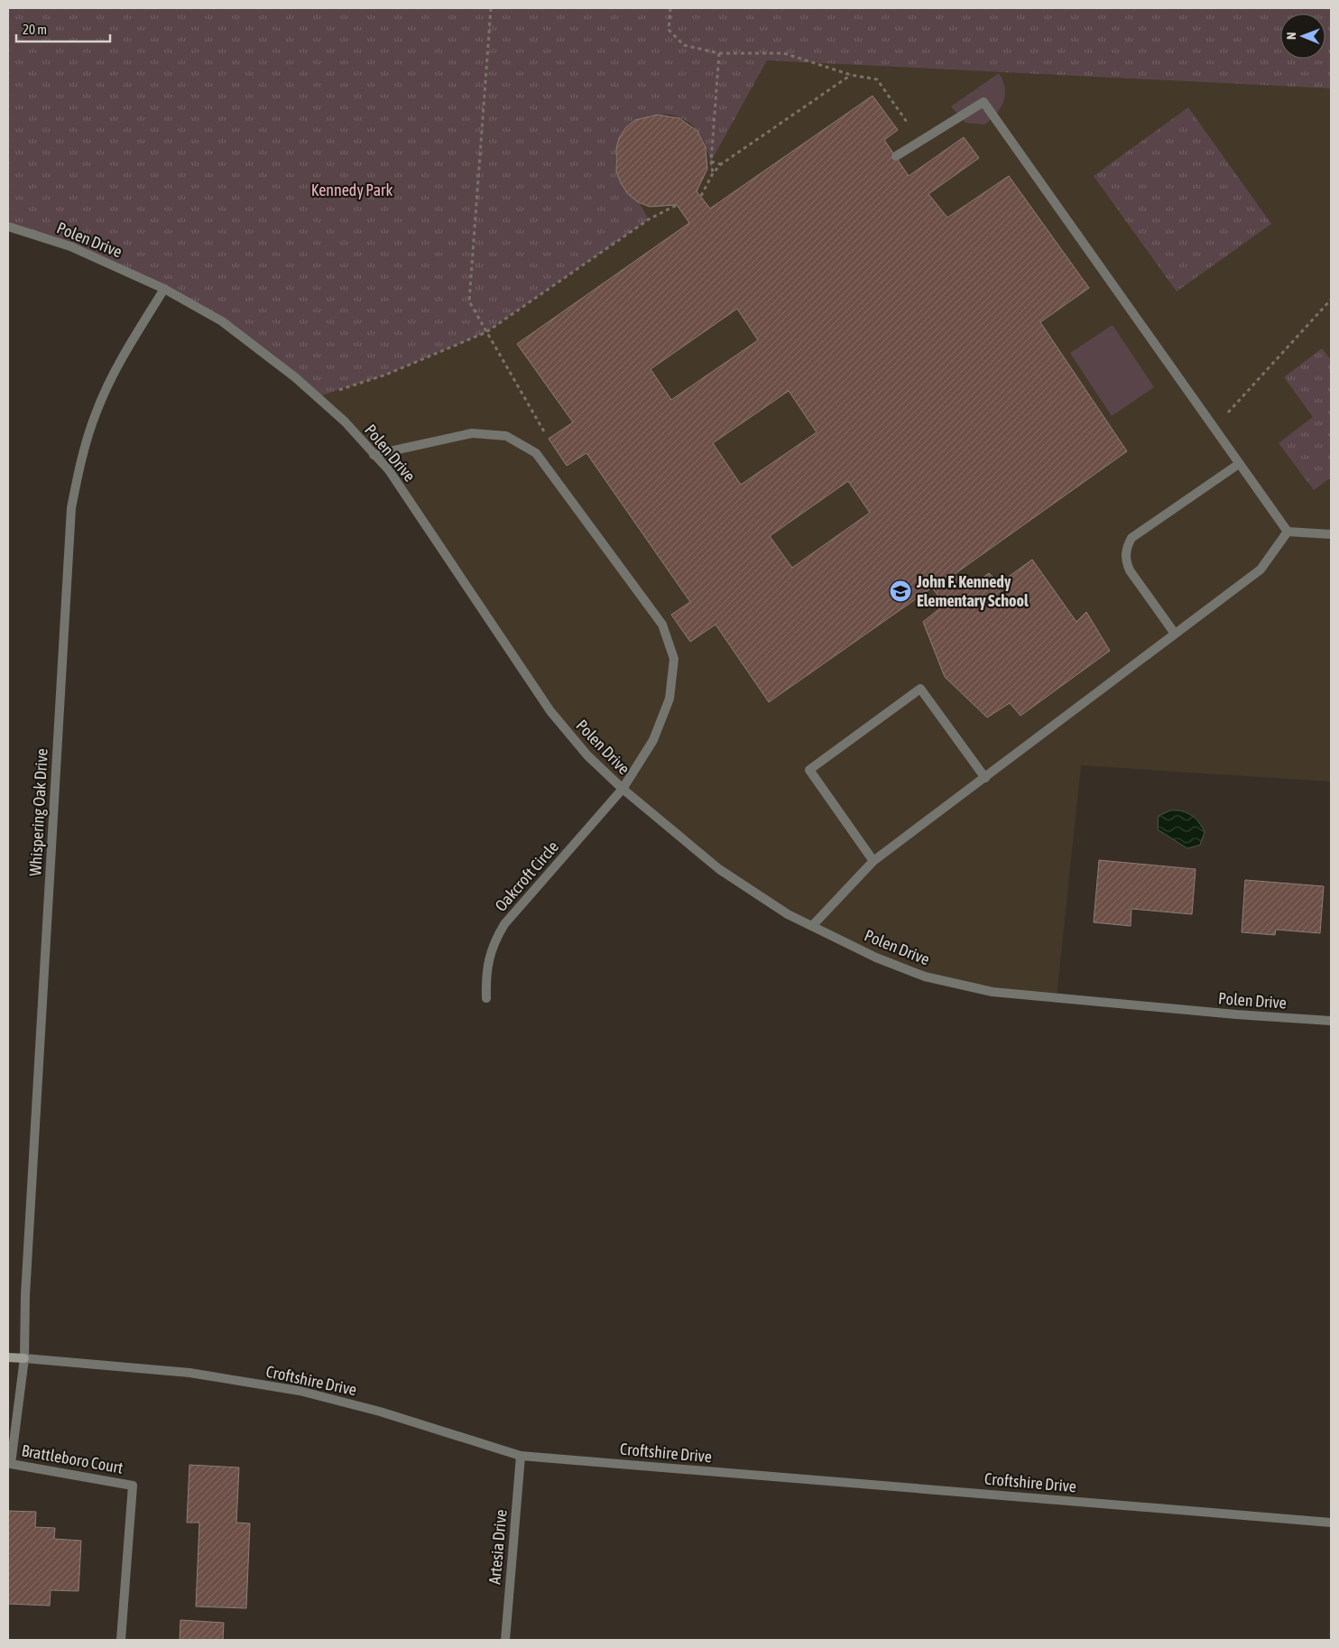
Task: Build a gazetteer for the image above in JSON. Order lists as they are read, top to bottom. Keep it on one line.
{"streets":{"street":["Polen Drive","Whispering Oak Drive","Oakcroft Circle","Croftshire Drive","Brattleboro Court","Artesia Drive"]},"crossings":[["Polen Drive","Whispering Oak Drive"],["Polen Drive","Oakcroft Circle"],["Whispering Oak Drive","Croftshire Drive"],["Whispering Oak Drive","Brattleboro Court"],["Croftshire Drive","Brattleboro Court"],["Croftshire Drive","Artesia Drive"]],"parks":["Kennedy Park"],"places":{"school or university":["John F. Kennedy Elementary School"]},"scale_bar":"20 m","north":"left"}
